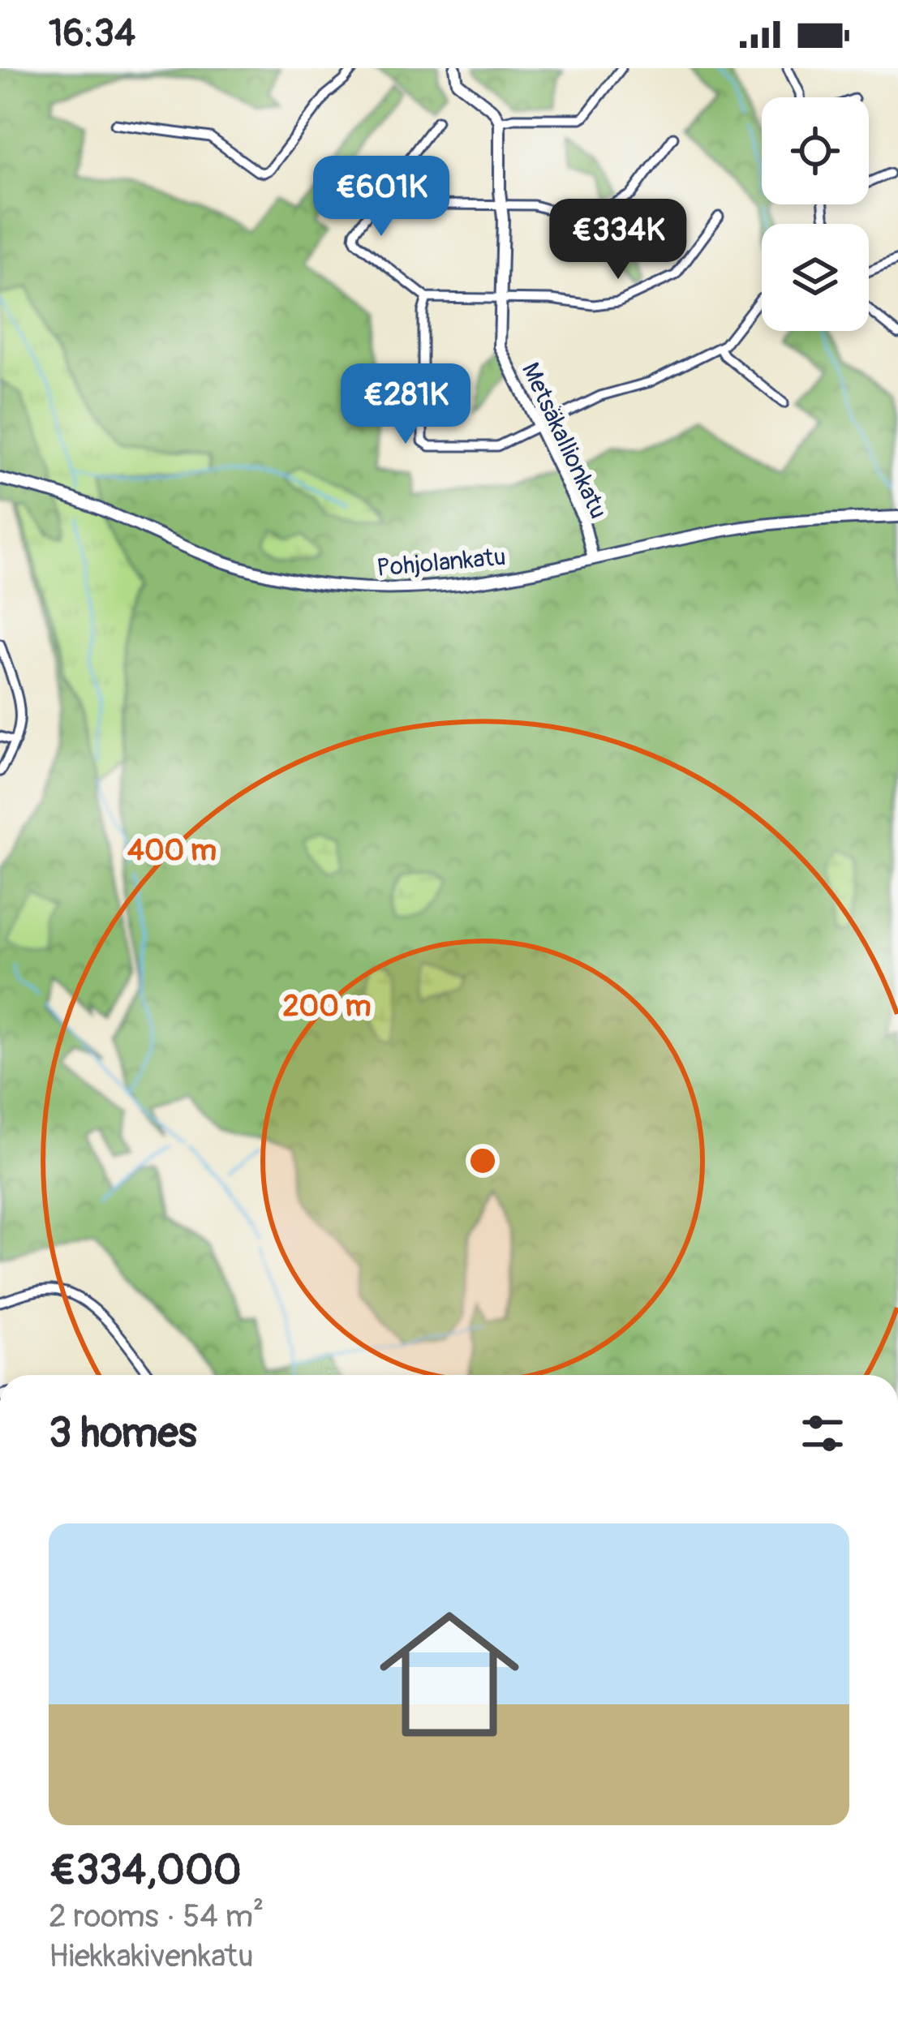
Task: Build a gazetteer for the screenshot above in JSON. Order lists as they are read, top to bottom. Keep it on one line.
{"streets":{"main road":["Metsäkallionkatu","Pohjolankatu"]},"crossings":[["Metsäkallionkatu","Pohjolankatu"]],"page":{"status":"16:34","price":["€601K","€334K","€281K"],"heading":"3 homes","list":[{"name":"€334,000","note":"2 rooms · 54 m² · Hiekkakivenkatu"}]},"rings":["400 m","200 m"]}
